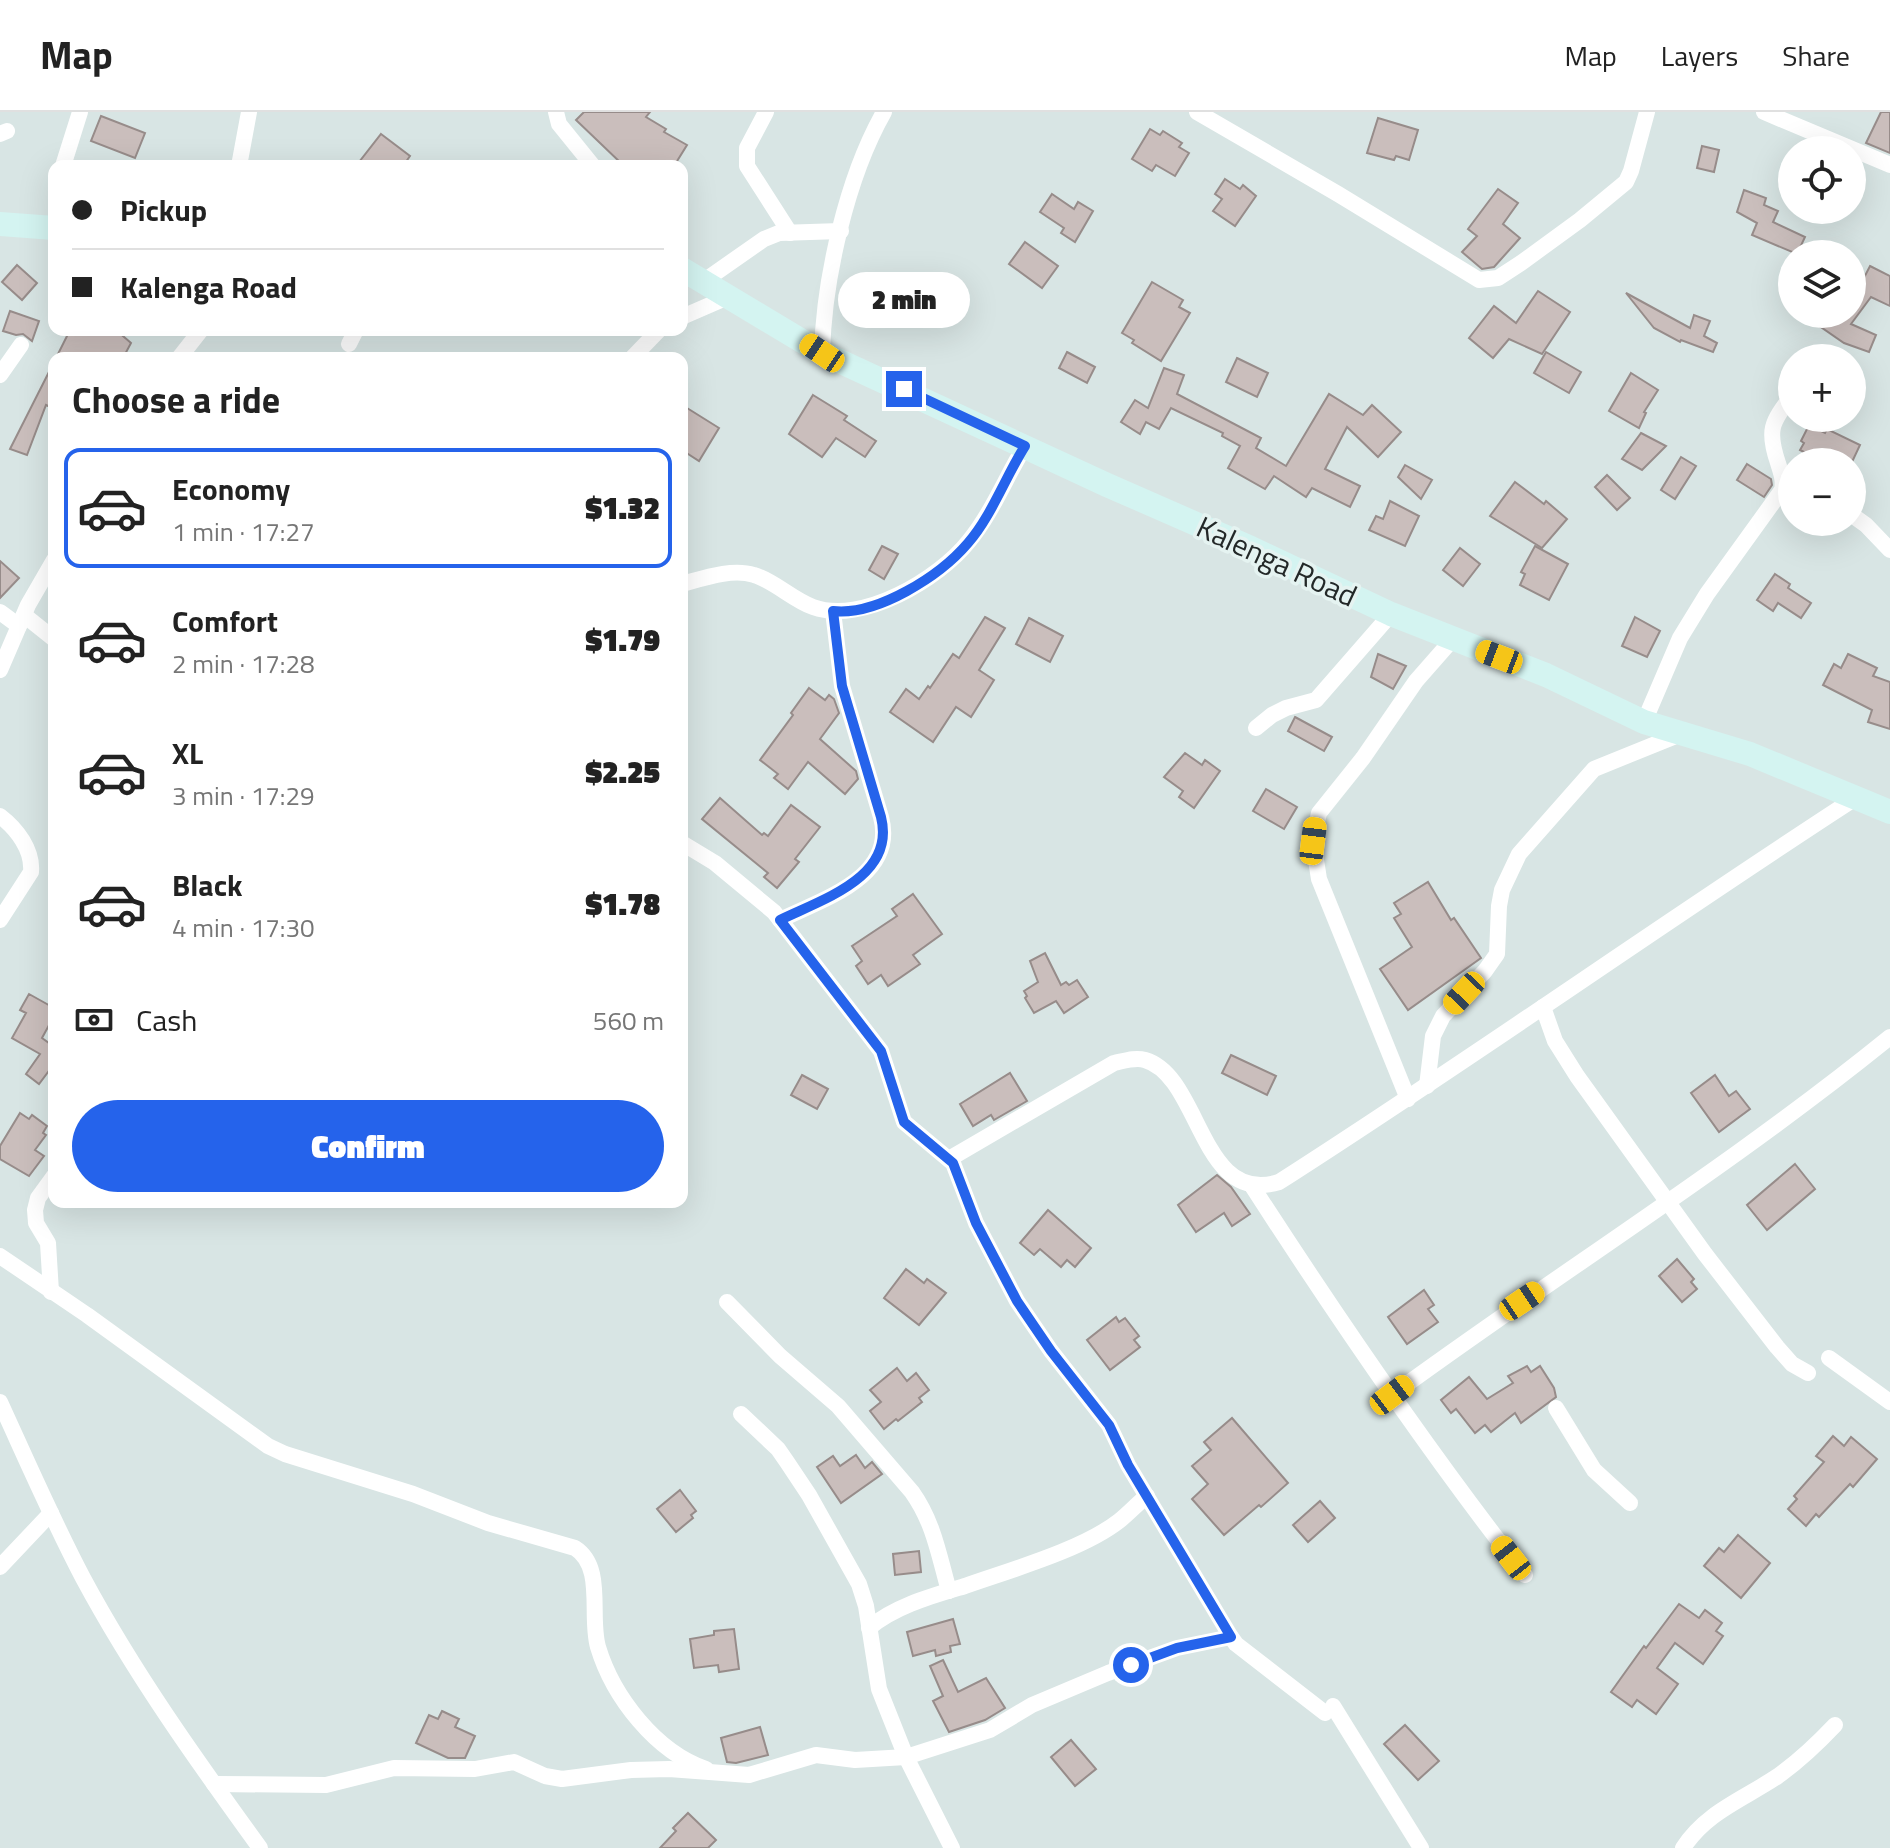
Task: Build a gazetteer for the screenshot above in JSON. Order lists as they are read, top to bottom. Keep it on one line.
{"streets":{"main road":["Kalenga Road"]},"page":{"header":"Map","nav":["Map","Layers","Share"],"map_buttons":["+","−"],"banner":["Pickup","Kalenga Road"],"bubble":"2 min","heading":"Choose a ride","list":[{"name":"Economy","note":"1 min · 17:27","value":"$1.32"},{"name":"Comfort","note":"2 min · 17:28","value":"$1.79"},{"name":"XL","note":"3 min · 17:29","value":"$2.25"},{"name":"Black","note":"4 min · 17:30","value":"$1.78"}],"pay":["Cash","560 m"],"buttons":"Confirm"}}
